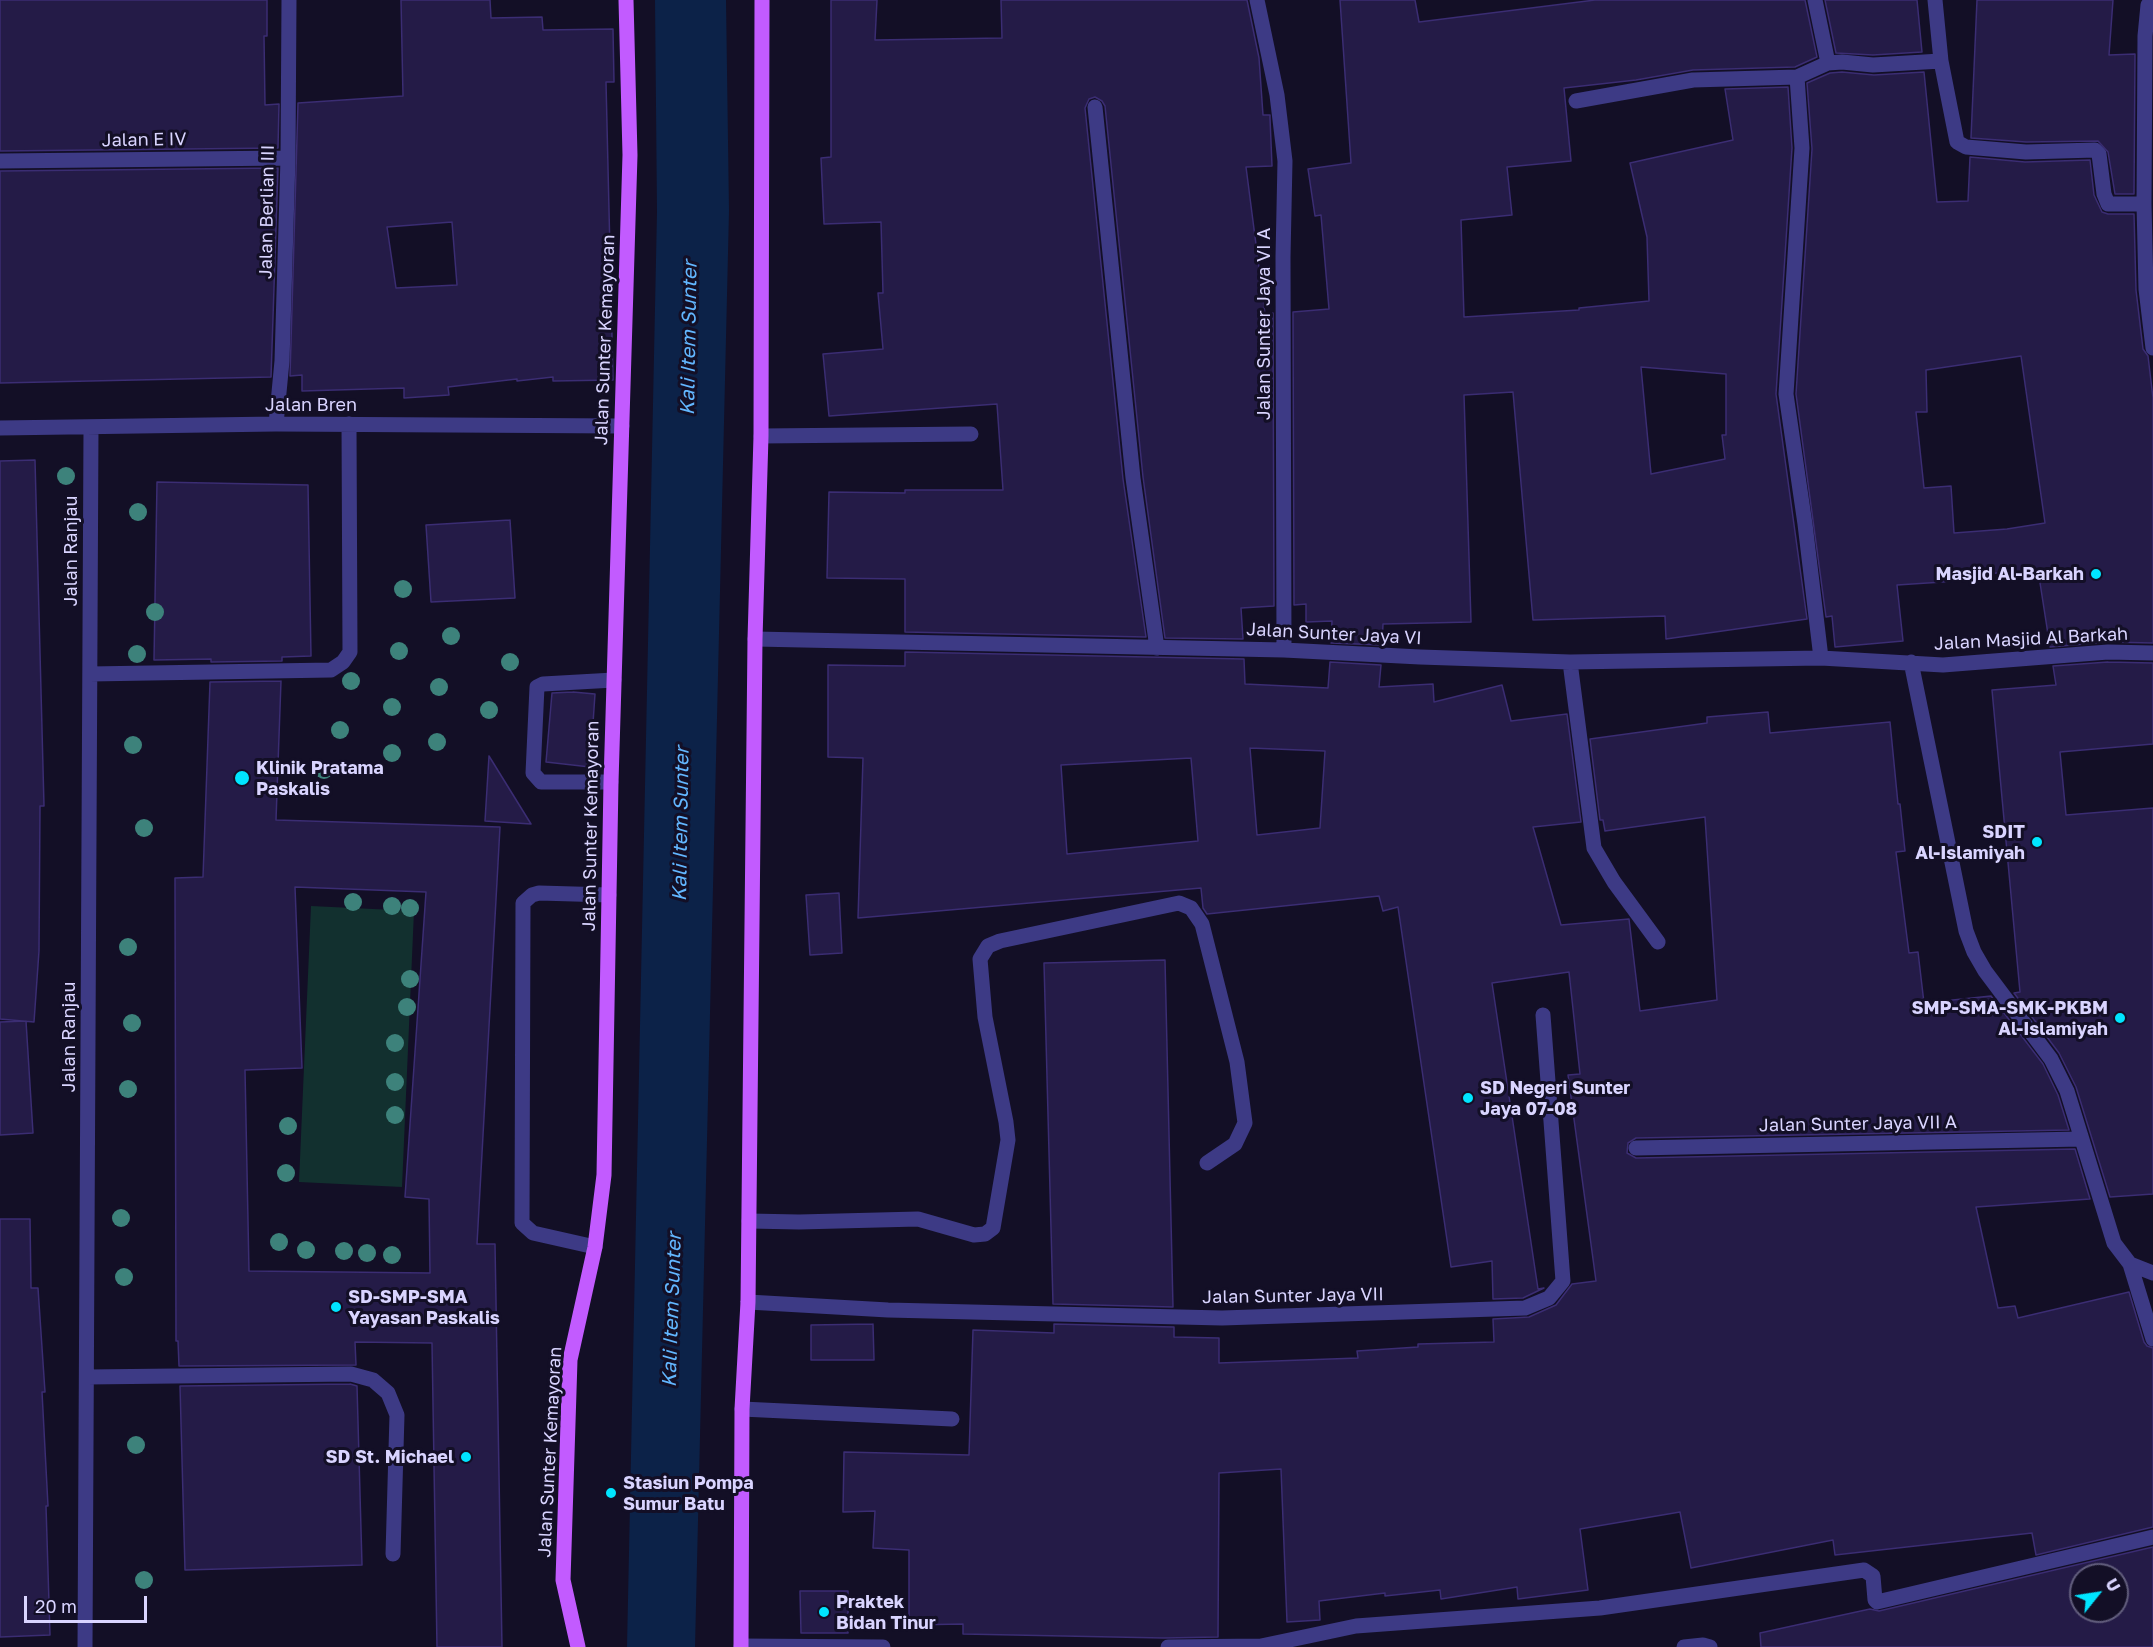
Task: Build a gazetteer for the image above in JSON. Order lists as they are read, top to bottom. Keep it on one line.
{"streets":{"main road":["Jalan Sunter Kemayoran"],"street":["Jalan E IV","Jalan Berlian III","Jalan Sunter Jaya VI A","Jalan Bren","Jalan Ranjau","Jalan Sunter Jaya VI","Jalan Masjid Al Barkah","Jalan Sunter Jaya VII A","Jalan Sunter Jaya VII"]},"crossings":[["Jalan E IV","Jalan Berlian III"],["Jalan Berlian III","Jalan Bren"],["Jalan Sunter Jaya VI A","Jalan Sunter Jaya VI"],["Jalan Sunter Kemayoran","Jalan Bren"],["Jalan Bren","Jalan Ranjau"],["Jalan Sunter Jaya VI","Jalan Masjid Al Barkah"]],"water":["Kali Item Sunter"],"places":["Masjid Al-Barkah","Klinik Pratama Paskalis","SDIT Al-Islamiyah","SMP-SMA-SMK-PKBM Al-Islamiyah","SD Negeri Sunter Jaya 07-08","SD-SMP-SMA Yayasan Paskalis","SD St. Michael","Stasiun Pompa Sumur Batu","Praktek Bidan Tinur"],"scale_bar":"20 m","north":"top right"}
